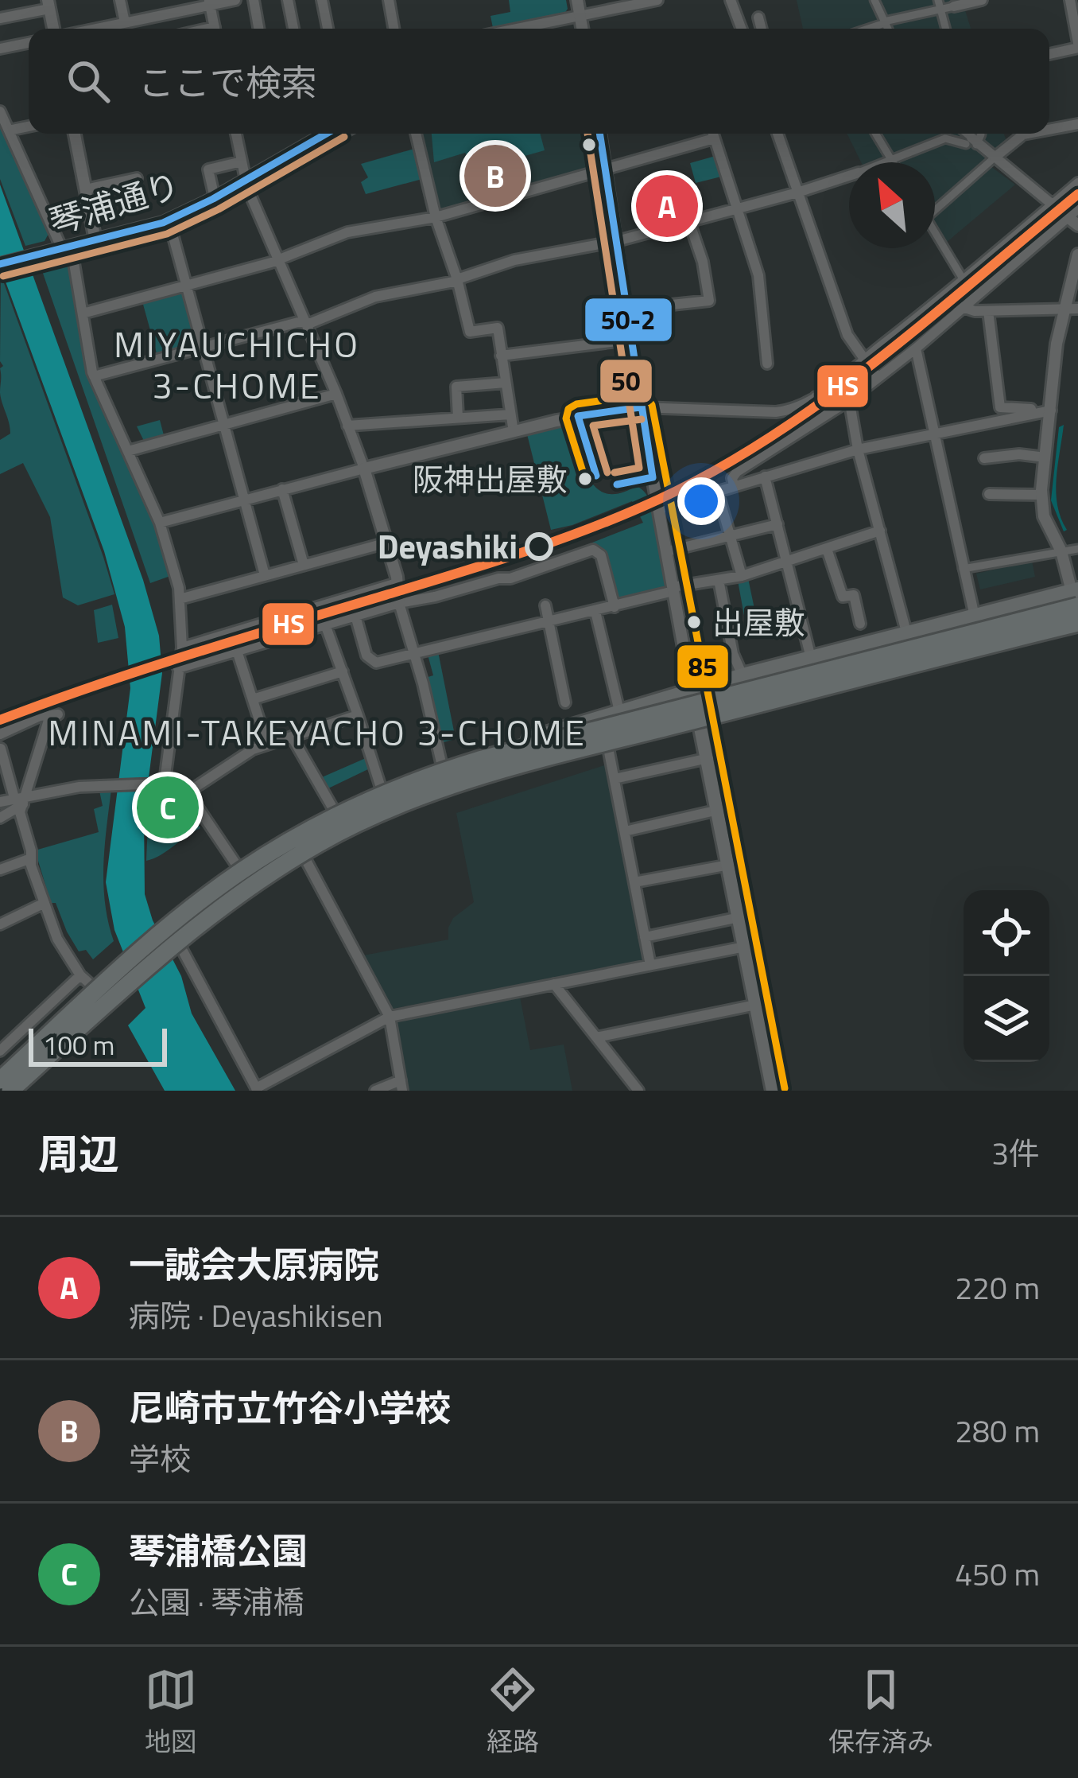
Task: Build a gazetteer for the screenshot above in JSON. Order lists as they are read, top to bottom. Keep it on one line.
{"streets":{"street":["琴浦通り"]},"districts":["MIYAUCHICHO 3-CHOME","MINAMI-TAKEYACHO 3-CHOME"],"places":["阪神出屋敷","Deyashiki","出屋敷"],"lines":["transit line 50-2","transit line 50","transit line HS","transit line 85"],"scale_bar":"100 m","north":"top left","page":{"search":"ここで検索","pins":["B","A","C"],"scale":"100 m","heading":["周辺","3件"],"list":[{"mark":"A","name":"一誠会大原病院","note":"病院 · Deyashikisen","value":"220 m"},{"mark":"B","name":"尼崎市立竹谷小学校","note":"学校","value":"280 m"},{"mark":"C","name":"琴浦橋公園","note":"公園 · 琴浦橋","value":"450 m"}],"nav":["地図","経路","保存済み"]}}
